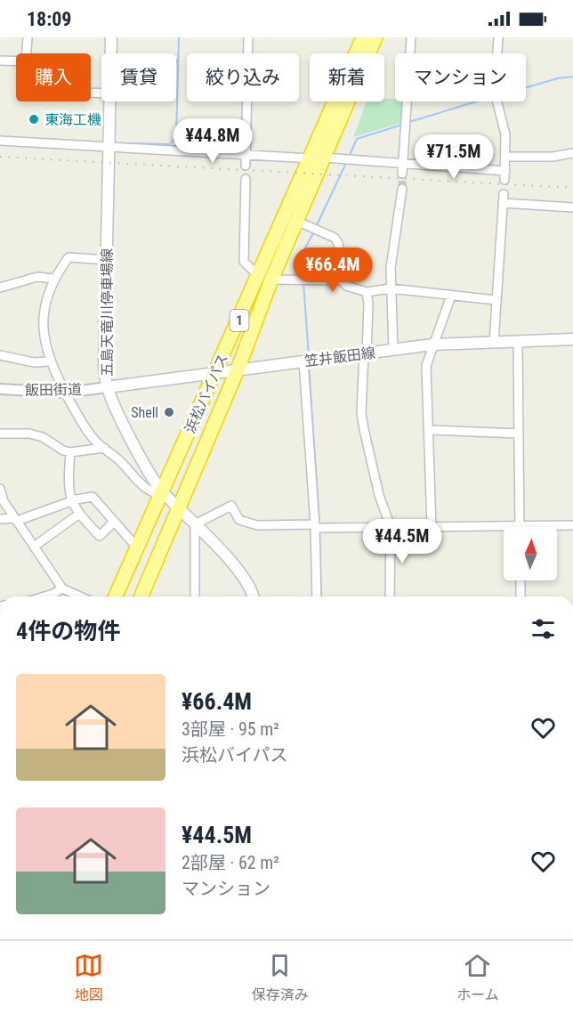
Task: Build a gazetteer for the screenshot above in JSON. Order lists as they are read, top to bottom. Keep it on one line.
{"streets":{"highway":["1","浜松バイパス"],"main road":["五島天竜川停車場線","笠井飯田線"],"street":["飯田街道"]},"crossings":[["五島天竜川停車場線","笠井飯田線"],["五島天竜川停車場線","飯田街道"],["五島天竜川停車場線","浜松バイパス"],["笠井飯田線","飯田街道"],["笠井飯田線","浜松バイパス"]],"places":["東海工機","Shell"],"north":"top","page":{"status":"18:09","chip":["購入","賃貸","絞り込み","新着","マンション"],"price":["¥44.8M","¥71.5M","¥66.4M","¥44.5M"],"heading":"4件の物件","list":[{"name":"¥66.4M","note":"3部屋 · 95 m² · 浜松バイパス"},{"name":"¥44.5M","note":"2部屋 · 62 m² · マンション"}],"tabs":["地図","保存済み","ホーム"]}}
